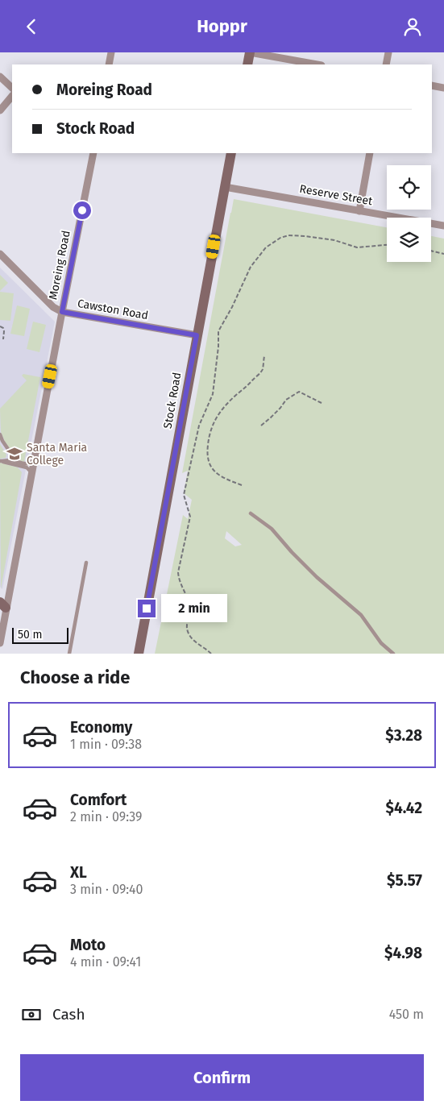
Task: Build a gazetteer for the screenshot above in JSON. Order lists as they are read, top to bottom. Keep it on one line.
{"streets":{"street":["Reserve Street","Moreing Road","Cawston Road","Stock Road"]},"crossings":[["Reserve Street","Stock Road"],["Moreing Road","Cawston Road"],["Cawston Road","Stock Road"]],"places":{"school or university":["Santa Maria College"]},"scale_bar":"50 m","page":{"header":"Hoppr","banner":["Moreing Road","Stock Road"],"bubble":"2 min","scale":"50 m","heading":"Choose a ride","list":[{"name":"Economy","note":"1 min · 09:38","value":"$3.28"},{"name":"Comfort","note":"2 min · 09:39","value":"$4.42"},{"name":"XL","note":"3 min · 09:40","value":"$5.57"},{"name":"Moto","note":"4 min · 09:41","value":"$4.98"}],"pay":["Cash","450 m"],"buttons":"Confirm"}}
